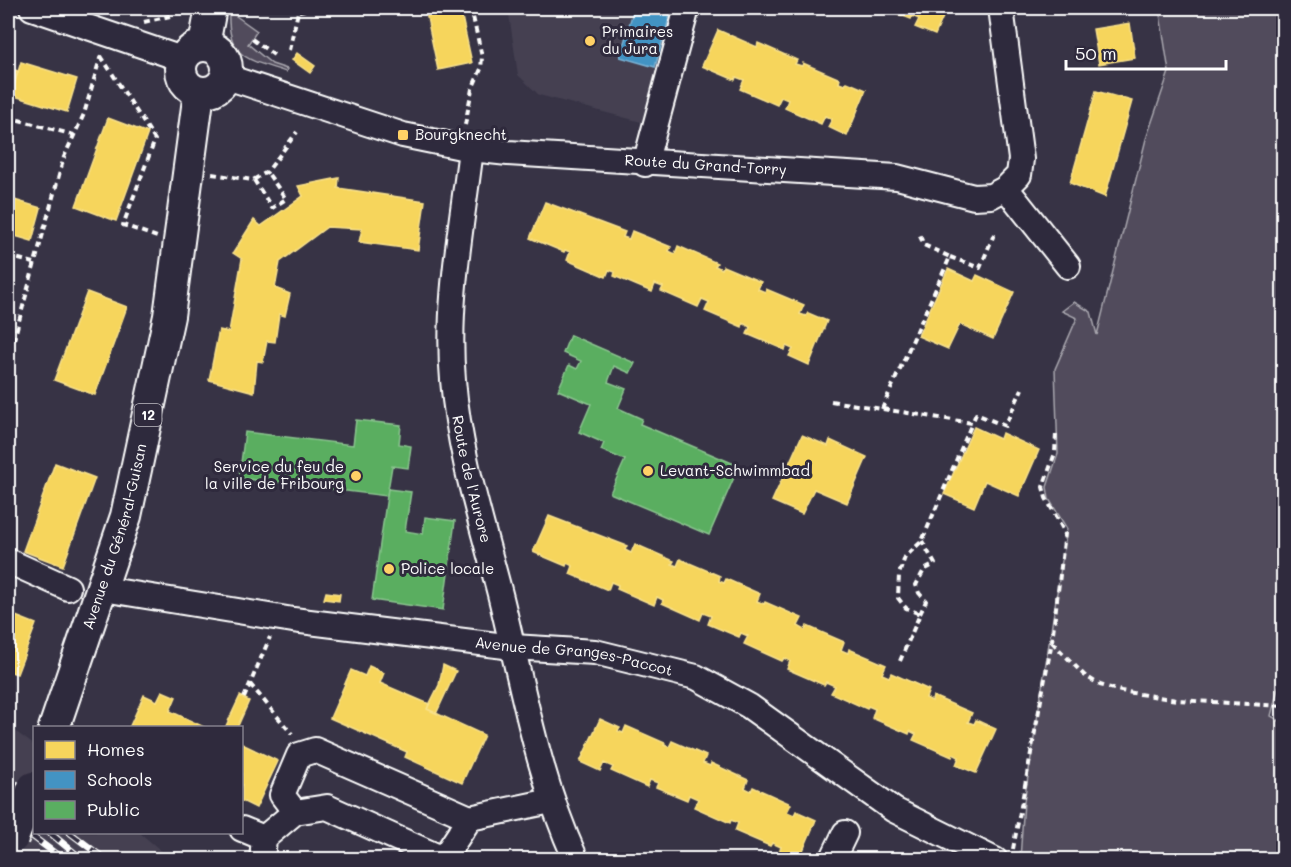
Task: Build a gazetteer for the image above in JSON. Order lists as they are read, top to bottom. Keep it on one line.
{"streets":{"main road":["12","Avenue du Général-Guisan"],"street":["Route du Grand-Torry","Route de l'Aurore","Avenue de Granges-Paccot"]},"crossings":[["Route du Grand-Torry","Route de l'Aurore"],["Route du Grand-Torry","Avenue du Général-Guisan"],["Route de l'Aurore","Avenue de Granges-Paccot"],["Avenue du Général-Guisan","Avenue de Granges-Paccot"]],"places":{"other":["Primaires du Jura","Levant-Schwimmbad","Service du feu de la ville de Fribourg","Police locale"],"transit":["Bourgknecht"]},"legend":["Homes","Schools","Public"],"scale_bar":"50 m"}
